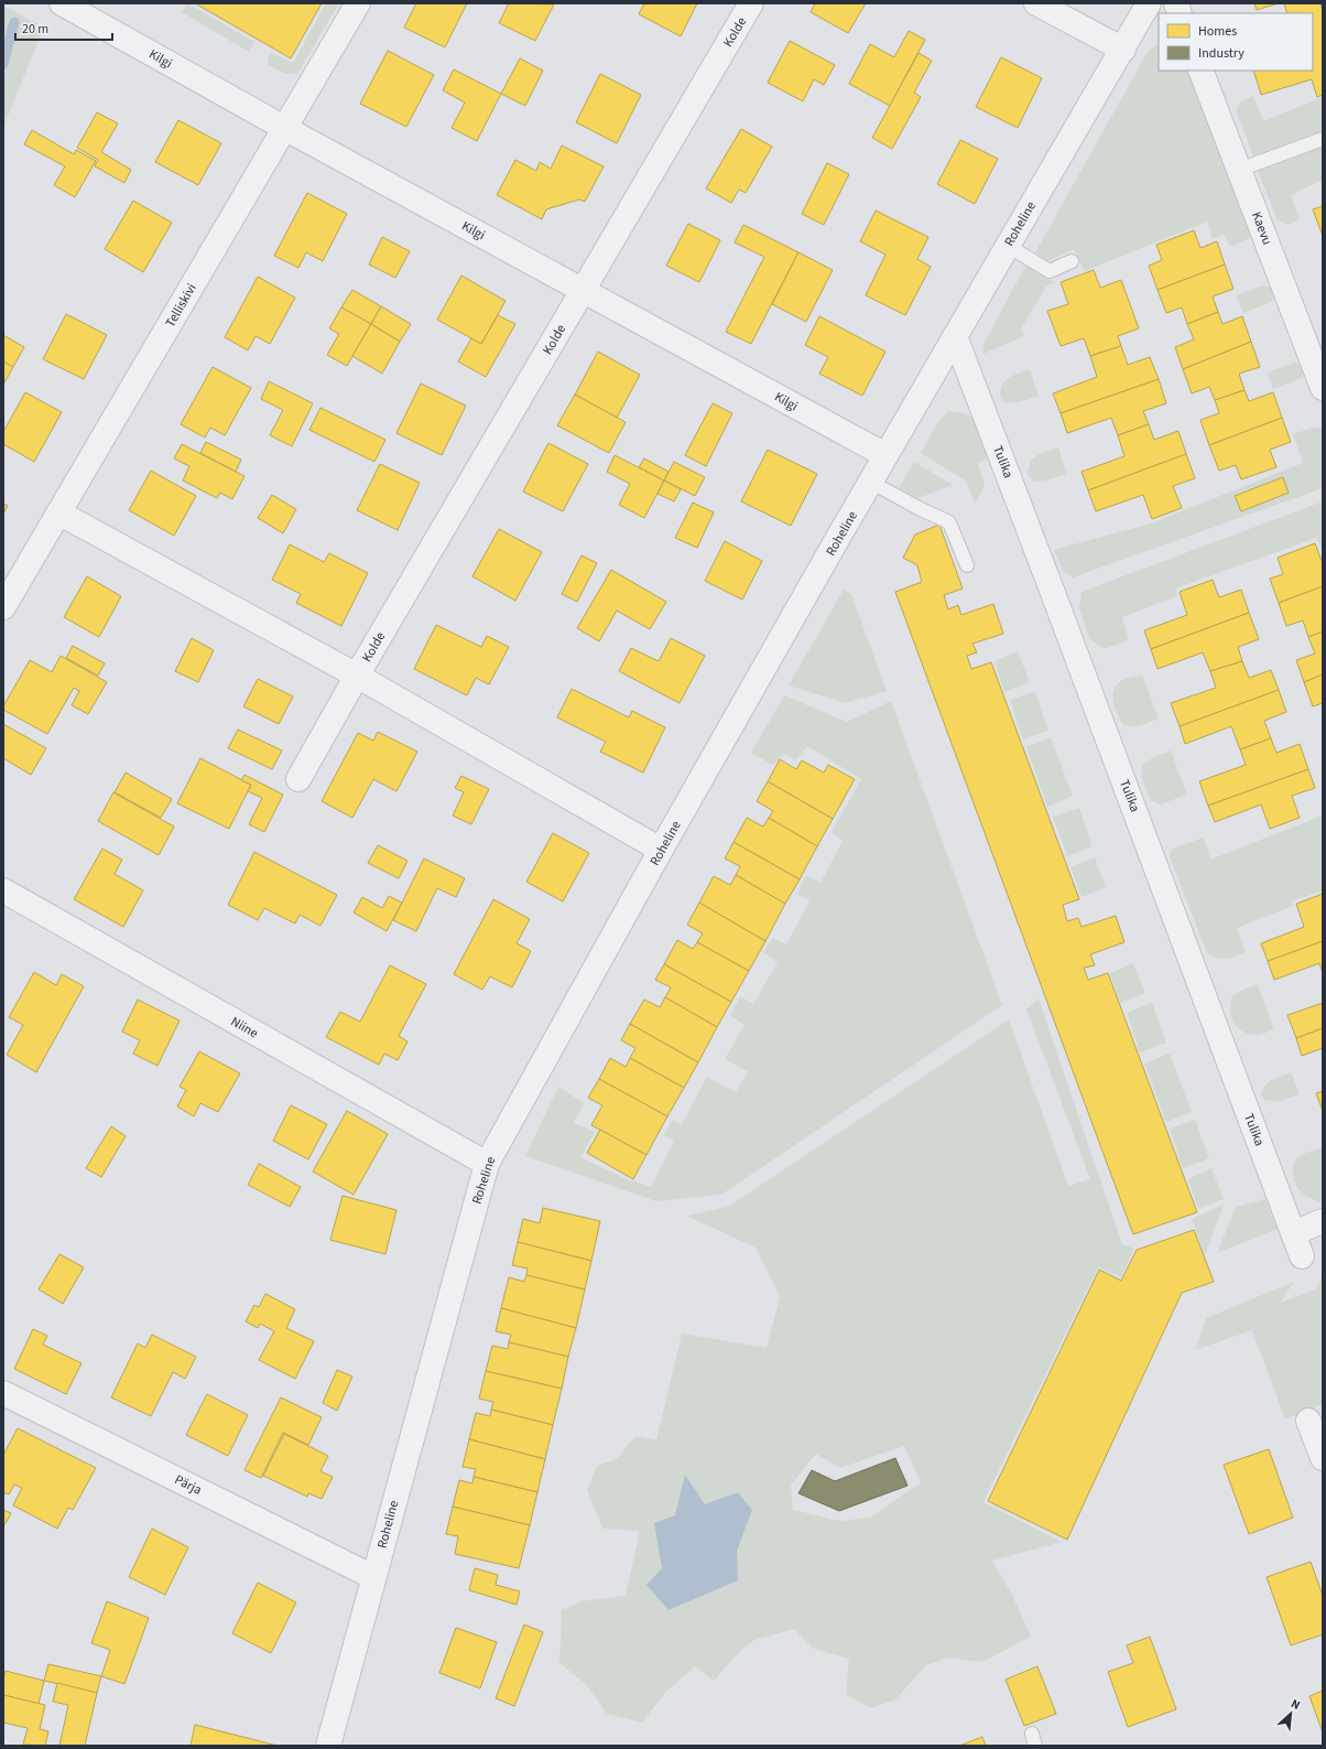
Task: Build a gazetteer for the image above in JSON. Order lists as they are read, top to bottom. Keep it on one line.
{"streets":{"street":["Kolde","Kilgi","Roheline","Kaevu","Telliskivi","Tulika","Niine","Pärja"]},"crossings":[["Kolde","Kilgi"],["Kolde","Roheline"],["Kolde","Telliskivi"],["Kilgi","Roheline"],["Kilgi","Telliskivi"],["Roheline","Tulika"],["Roheline","Niine"],["Roheline","Pärja"]],"legend":["Homes","Industry"],"scale_bar":"20 m","north":"top right"}
